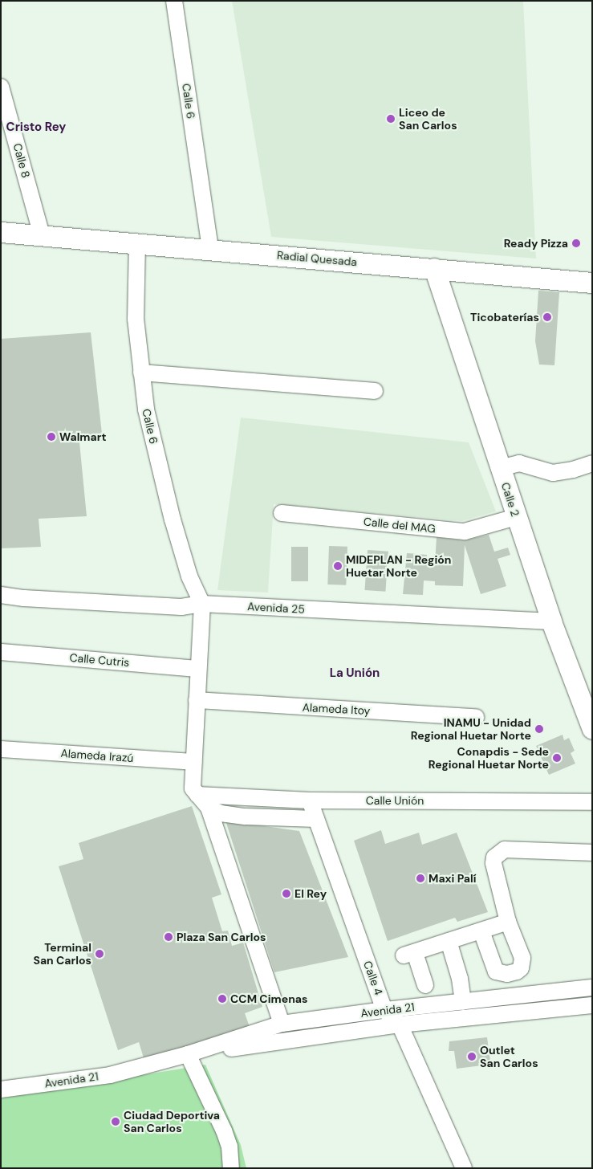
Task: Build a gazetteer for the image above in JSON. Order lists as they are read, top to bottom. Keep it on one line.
{"streets":{"main road":["Radial Quesada","Calle 2"],"street":["Calle 6","Calle 8","Calle del MAG","Avenida 25","Calle Cutris","Alameda Itoy","Alameda Irazú","Calle Unión","Calle 4","Avenida 21"]},"crossings":[["Calle 6","Radial Quesada"],["Calle 6","Avenida 25"],["Calle 8","Radial Quesada"],["Radial Quesada","Calle 2"],["Calle 2","Calle del MAG"],["Calle 2","Avenida 25"],["Calle Unión","Calle 4"],["Calle 4","Avenida 21"]],"districts":["Cristo Rey","La Unión"],"places":["Liceo de San Carlos","Ready Pizza","Ticobaterías","Walmart","MIDEPLAN - Región Huetar Norte","INAMU - Unidad Regional Huetar Norte","Conapdis - Sede Regional Huetar Norte","Maxi Palí","El Rey","Plaza San Carlos","Terminal San Carlos","CCM Cimenas","Outlet San Carlos","Ciudad Deportiva San Carlos"]}
